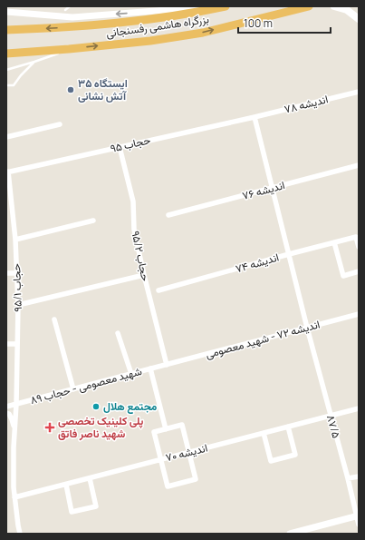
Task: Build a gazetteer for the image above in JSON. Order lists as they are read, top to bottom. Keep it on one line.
{"streets":{"highway":["بزرگراه هاشمی رفسنجانی"],"street":["اندیشه ۷۸","حجاب ۹۵","اندیشه ۷۶","حجاب ۹۵/۲","اندیشه ۷۴","حجاب ۹۵/۱","اندیشه ۷۲ - شهید معصومی","شهید معصومی - حجاب ۸۹","۸۷/۵","اندیشه ۷۰"]},"crossings":[["اندیشه ۷۸","حجاب ۹۵"],["اندیشه ۷۸","۸۷/۵"],["حجاب ۹۵","حجاب ۹۵/۲"],["حجاب ۹۵","حجاب ۹۵/۱"],["حجاب ۹۵","۸۷/۵"],["اندیشه ۷۶","۸۷/۵"],["حجاب ۹۵/۲","اندیشه ۷۲ - شهید معصومی"],["حجاب ۹۵/۲","شهید معصومی - حجاب ۸۹"],["اندیشه ۷۴","۸۷/۵"],["حجاب ۹۵/۱","شهید معصومی - حجاب ۸۹"],["حجاب ۹۵/۱","اندیشه ۷۰"],["اندیشه ۷۲ - شهید معصومی","شهید معصومی - حجاب ۸۹"],["اندیشه ۷۲ - شهید معصومی","۸۷/۵"],["۸۷/۵","اندیشه ۷۰"]],"places":{"other":["ایستگاه ۳۵ آتش نشانی","مجتمع هلال"],"health":["پلی کلینیک تخصصی شهید ناصر فاتق"]},"scale_bar":"100 m"}
